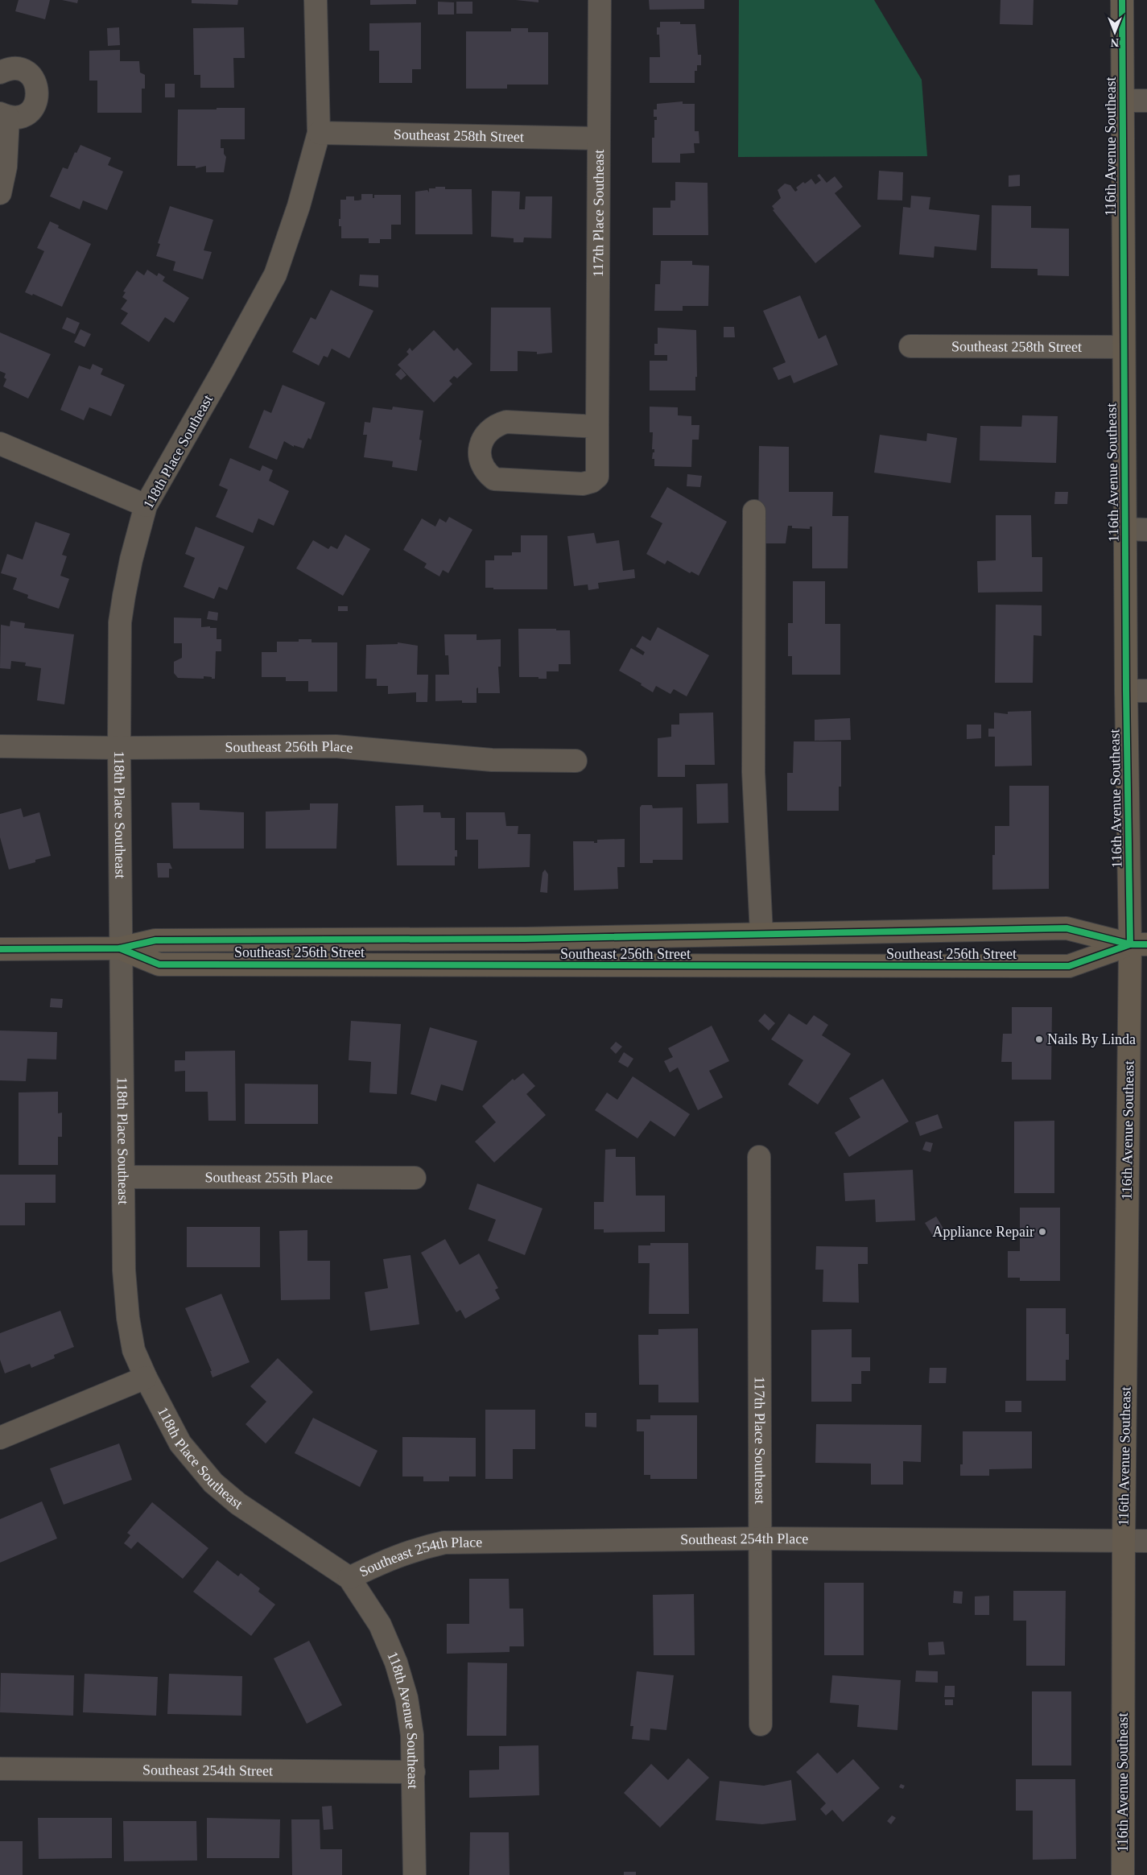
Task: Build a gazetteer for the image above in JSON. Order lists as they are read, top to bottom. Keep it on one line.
{"streets":{"main road":["116th Avenue Southeast","Southeast 256th Street"],"street":["Southeast 258th Street","117th Place Southeast","118th Place Southeast","Southeast 256th Place","Southeast 255th Place","Southeast 254th Place","118th Avenue Southeast","Southeast 254th Street"]},"crossings":[["Southeast 258th Street","116th Avenue Southeast"],["Southeast 258th Street","117th Place Southeast"],["Southeast 258th Street","118th Place Southeast"],["116th Avenue Southeast","Southeast 256th Street"],["116th Avenue Southeast","Southeast 254th Place"],["117th Place Southeast","Southeast 254th Place"],["118th Place Southeast","Southeast 256th Place"],["118th Place Southeast","Southeast 256th Street"],["118th Place Southeast","Southeast 255th Place"],["118th Place Southeast","Southeast 254th Place"],["118th Place Southeast","118th Avenue Southeast"],["Southeast 254th Place","118th Avenue Southeast"],["118th Avenue Southeast","Southeast 254th Street"]],"places":["Nails By Linda","Appliance Repair"],"north":"bottom"}
